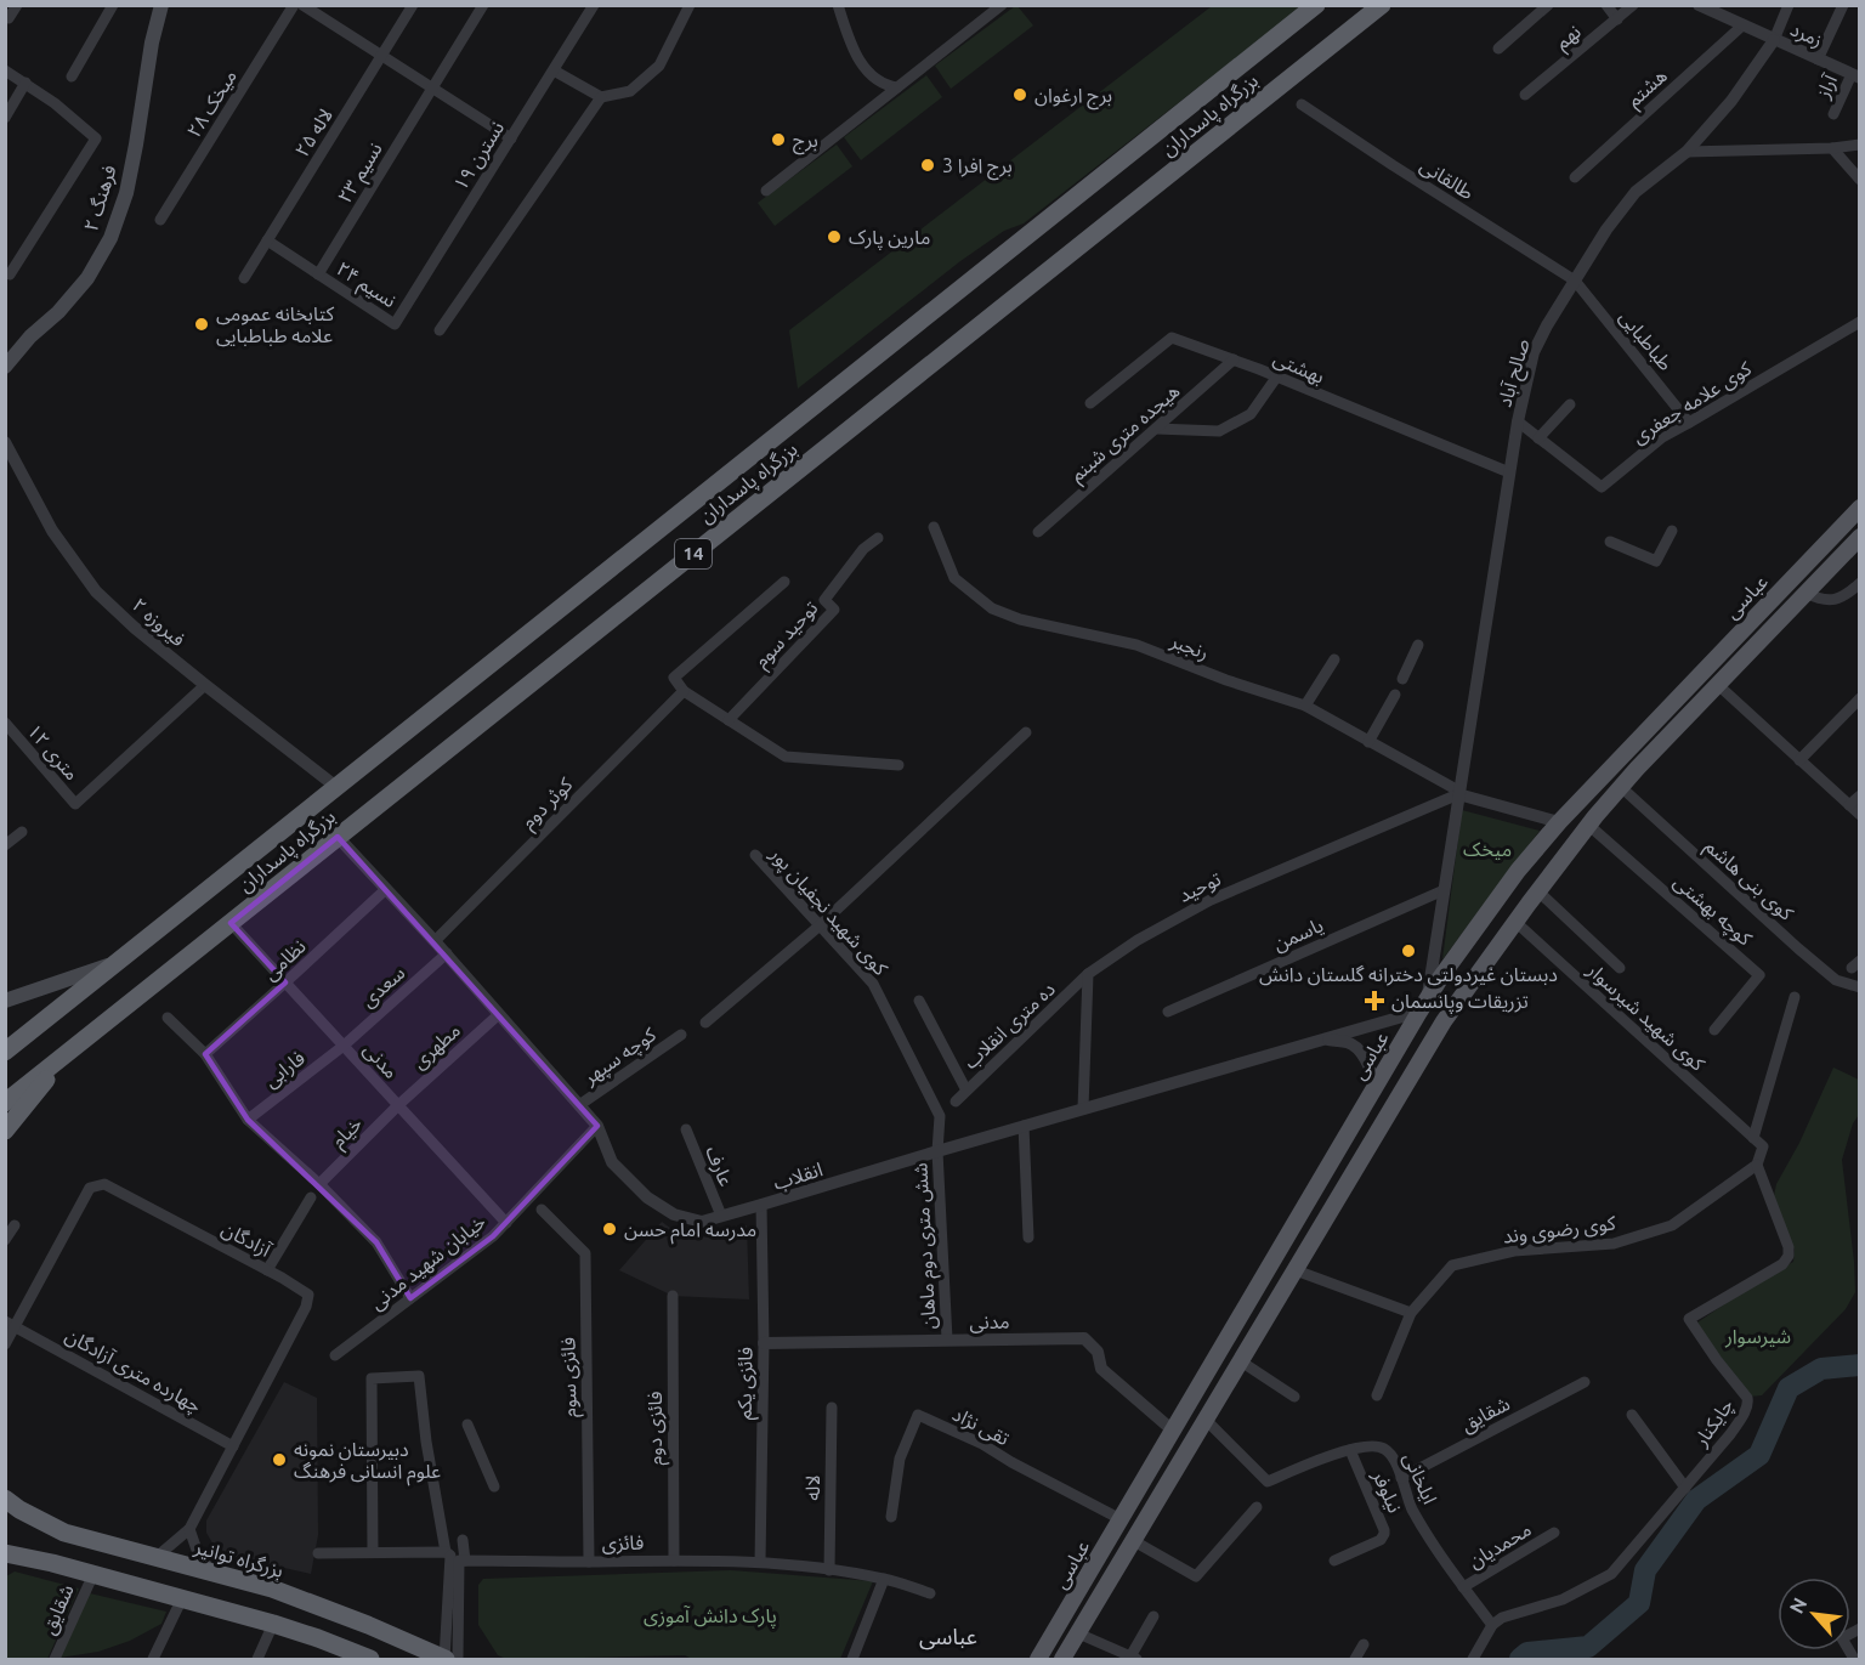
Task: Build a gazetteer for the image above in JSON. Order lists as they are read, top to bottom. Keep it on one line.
{"streets":{"highway":["بزرگراه پاسداران","14","بزرگراه توانیر"],"main road":["فرهنگ ۲","عباسى"],"street":["زمرد","نهم","آراز","هشتم","میخک ۲۸","لاله ۲۵","نسترن ۱۹","نسیم ۲۳","طالقانی","نسیم ۲۴","طباطبایی","بهشتی","صالح آباد","کوی علامه جعفری","هیجده متری شبنم","فیروزه ٢","توحید سوم","رنجبر","۱۲ متری","کوثر دوم","کوی بنی هاشم","توحید","کوچه بهشتی","کوی شهید نجفیان پور","یاسمن","نظامی","سعدی","کوی شهید شیرسوار","ده متری انقلاب","مطهری","کوچه سپهر","مدنی","فارابی","خیام","عارف","انقلاب","کوی رضوی وند","آزادگان","شش متری دوم ماهان","خیابان شهید مدنی","چهارده متری آزادگان","فائزی سوم","فائزی یکم","شقایق","چایکنار","تقی نژاد","فائزی دوم","ایلخانی","لاله","نیلوفر","فائزی","محمدیان"]},"crossings":[["زمرد","آراز"],["زمرد","هشتم"],["زمرد","صالح آباد"],["بزرگراه پاسداران","فیروزه ٢"],["بزرگراه پاسداران","مدنی"],["بزرگراه پاسداران","انقلاب"],["لاله ۲۵","نسیم ۲۴"],["نسترن ۱۹","نسیم ۲۴"],["نسیم ۲۳","نسیم ۲۴"],["طالقانی","طباطبایی"],["طالقانی","صالح آباد"],["طباطبایی","صالح آباد"],["طباطبایی","کوی علامه جعفری"],["بهشتی","صالح آباد"],["بهشتی","هیجده متری شبنم"],["صالح آباد","کوی علامه جعفری"],["صالح آباد","عباسى"],["صالح آباد","رنجبر"],["صالح آباد","توحید"],["صالح آباد","یاسمن"],["صالح آباد","انقلاب"],["عباسى","کوی بنی هاشم"],["عباسى","کوچه بهشتی"],["عباسى","کوی شهید شیرسوار"],["عباسى","مدنی"],["عباسى","انقلاب"],["عباسى","تقی نژاد"],["عباسى","ایلخانی"],["فیروزه ٢","۱۲ متری"],["رنجبر","توحید"],["کوثر دوم","انقلاب"],["توحید","ده متری انقلاب"],["کوی شهید نجفیان پور","انقلاب"],["کوی شهید نجفیان پور","شش متری دوم ماهان"],["نظامی","مدنی"],["نظامی","انقلاب"],["سعدی","مدنی"],["سعدی","فارابی"],["سعدی","انقلاب"],["مطهری","مدنی"],["مطهری","خیام"],["مطهری","انقلاب"],["کوچه سپهر","انقلاب"],["مدنی","فارابی"],["مدنی","خیام"],["مدنی","شش متری دوم ماهان"],["مدنی","خیابان شهید مدنی"],["مدنی","فائزی یکم"],["عارف","انقلاب"],["انقلاب","شش متری دوم ماهان"],["انقلاب","خیابان شهید مدنی"],["انقلاب","فائزی یکم"],["کوی رضوی وند","چایکنار"],["آزادگان","چهارده متری آزادگان"],["آزادگان","بزرگراه توانیر"],["فائزی سوم","فائزی"],["فائزی یکم","فائزی"],["شقایق","ایلخانی"],["چایکنار","ایلخانی"],["فائزی دوم","فائزی"],["ایلخانی","نیلوفر"],["ایلخانی","محمدیان"],["لاله","فائزی"]],"districts":["عباسی"],"parks":["میخک","شیرسوار","پارک دانش آموزی"],"places":{"other":["برج ارغوان","برج","برج افرا 3","مارین پارک","کتابخانه عمومی علامه طباطبایی","دبستان غیردولتی دخترانه گلستان دانش","مدرسه امام حسن","دبیرستان نمونه علوم انسانی فرهنگ"],"health":["تزریقات وپانسمان"]},"north":"top left"}
